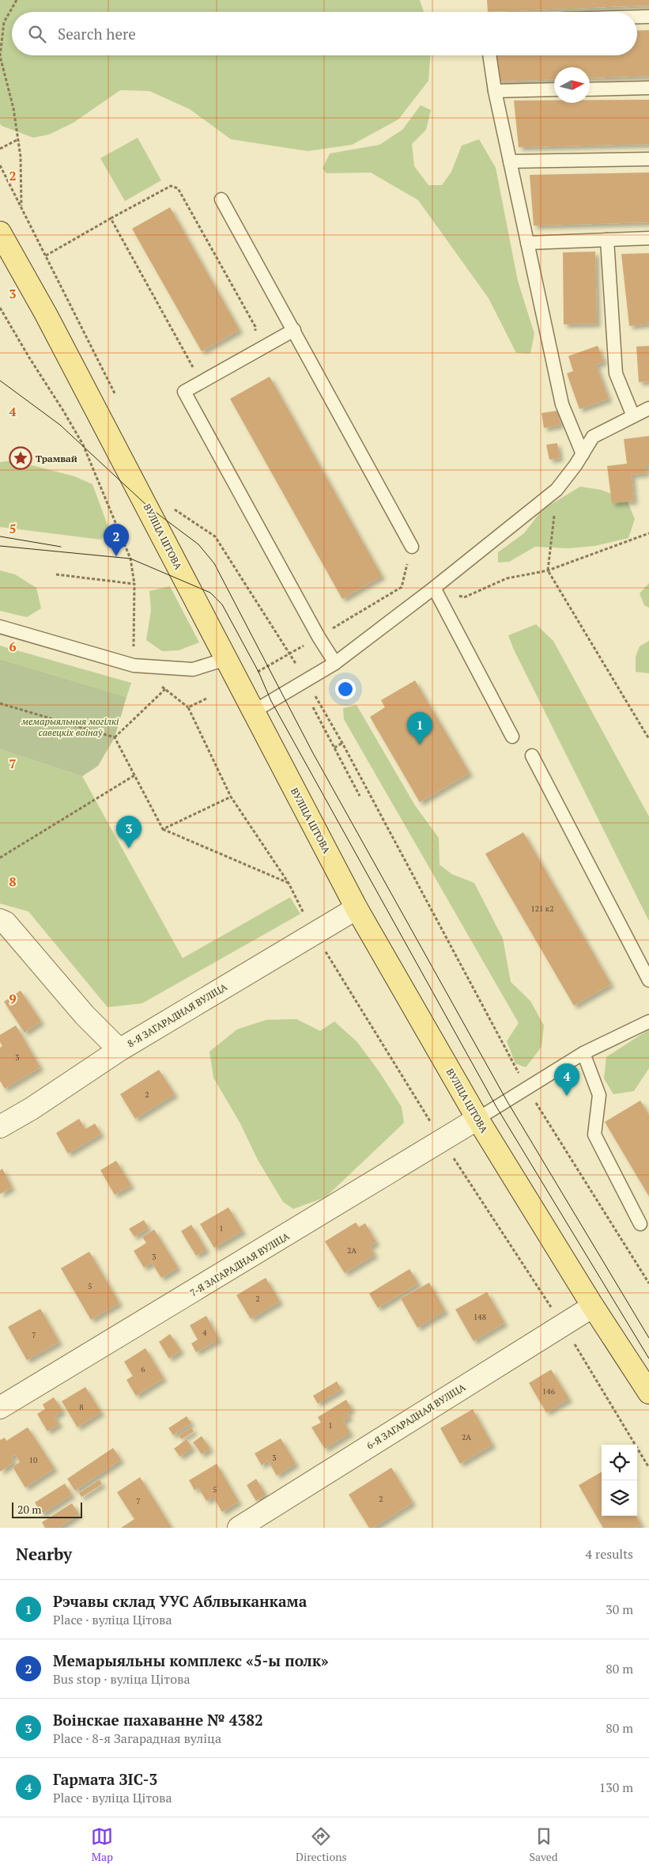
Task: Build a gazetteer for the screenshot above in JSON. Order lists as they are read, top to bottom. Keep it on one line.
{"streets":{"main road":["ВУЛІЦА ЦІТОВА"],"street":["8-Я ЗАГАРАДНАЯ ВУЛІЦА","7-Я ЗАГАРАДНАЯ ВУЛІЦА","6-Я ЗАГАРАДНАЯ ВУЛІЦА"]},"crossings":[["ВУЛІЦА ЦІТОВА","8-Я ЗАГАРАДНАЯ ВУЛІЦА"],["ВУЛІЦА ЦІТОВА","7-Я ЗАГАРАДНАЯ ВУЛІЦА"],["ВУЛІЦА ЦІТОВА","6-Я ЗАГАРАДНАЯ ВУЛІЦА"]],"parks":["мемарыяльныя могілкі савецкіх воінаў"],"places":{"place":["Трамвай"]},"house_numbers":["121 к2","3","2","1","2А","3","5","2","148","4","7","6","146","8","1","2А","3","10","5","2","7"],"scale_bar":"20 m","north":"right","page":{"search":"Search here","pins":["2","1","3","4"],"scale":"20 m","heading":["Nearby","4 results"],"list":[{"mark":"1","name":"Рэчавы склад УУС Аблвыканкама","note":"Place · вуліца Цітова","value":"30 m"},{"mark":"2","name":"Мемарыяльны комплекс «5-ы полк»","note":"Bus stop · вуліца Цітова","value":"80 m"},{"mark":"3","name":"Воінскае пахаванне № 4382","note":"Place · 8-я Загарадная вуліца","value":"80 m"},{"mark":"4","name":"Гармата ЗІС-3","note":"Place · вуліца Цітова","value":"130 m"}],"nav":["Map","Directions","Saved"]},"grid":{"rows":["2","3","4","5","6","7","8","9"]}}
